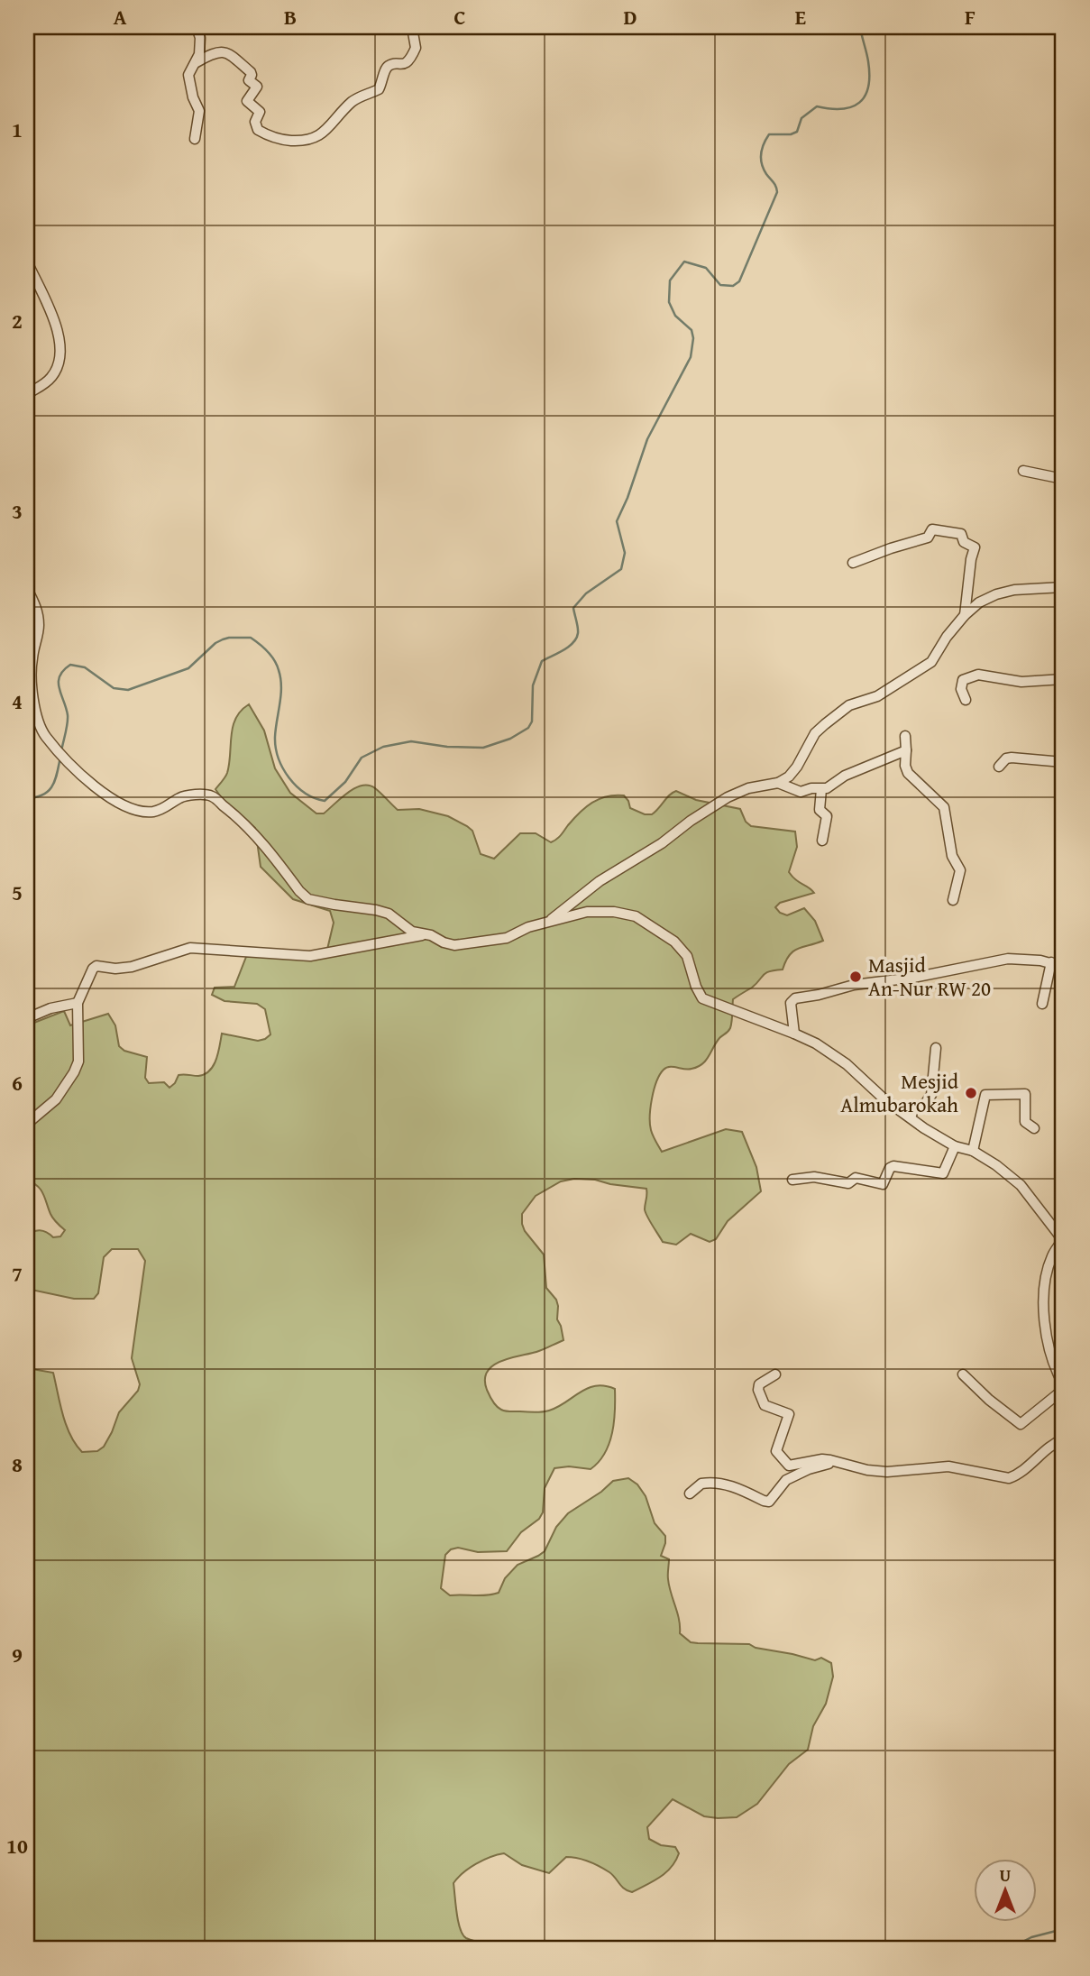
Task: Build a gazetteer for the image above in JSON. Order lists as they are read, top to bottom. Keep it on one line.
{"places":["Masjid An-Nur RW 20","Mesjid Almubarokah"],"north":"top","grid":{"columns":["A","B","C","D","E","F"],"rows":["1","2","3","4","5","6","7","8","9","10"]}}
